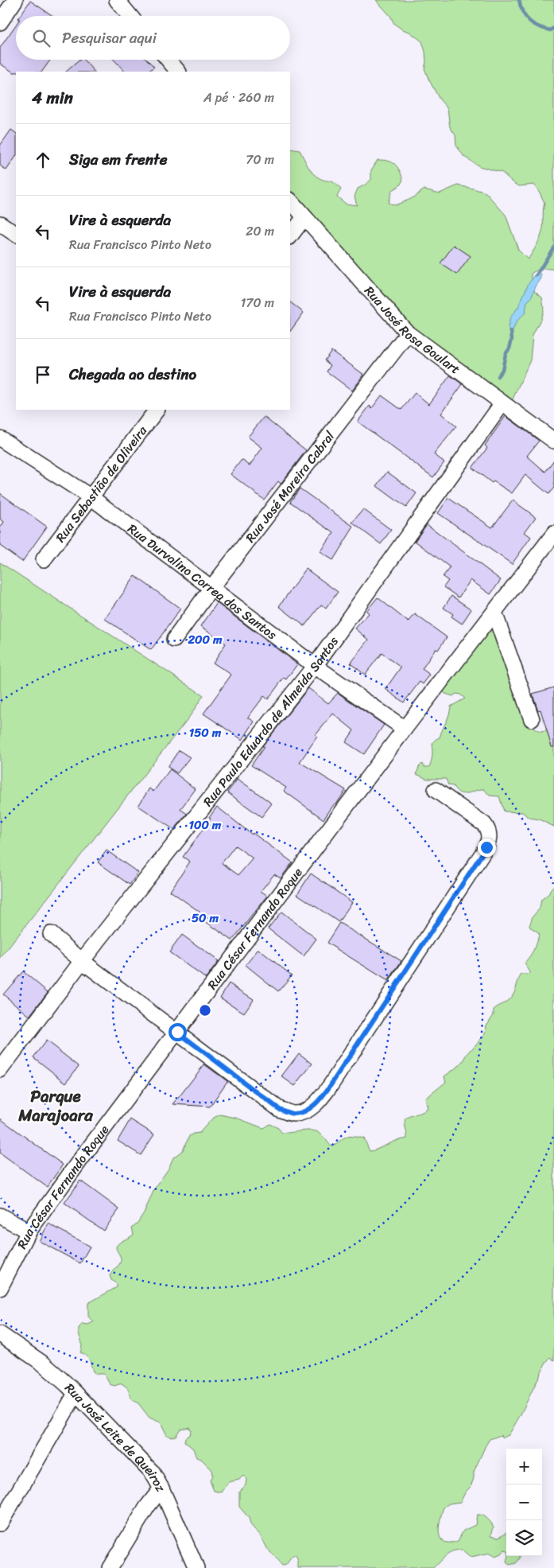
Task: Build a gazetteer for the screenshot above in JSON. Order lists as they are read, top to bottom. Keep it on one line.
{"streets":{"street":["Rua José Rosa Goulart","Rua Sebastião de Oliveira","Rua José Moreira Cabral","Rua Durvalino Correa dos Santos","Rua Paulo Eduardo de Almeida Santos","Rua César Fernando Roque","Rua José Leite de Queiroz"]},"crossings":[["Rua José Rosa Goulart","Rua José Moreira Cabral"],["Rua José Rosa Goulart","Rua Paulo Eduardo de Almeida Santos"],["Rua Sebastião de Oliveira","Rua Durvalino Correa dos Santos"],["Rua José Moreira Cabral","Rua Durvalino Correa dos Santos"],["Rua Durvalino Correa dos Santos","Rua Paulo Eduardo de Almeida Santos"],["Rua Durvalino Correa dos Santos","Rua César Fernando Roque"]],"districts":["Parque Marajoara"],"page":{"search":"Pesquisar aqui","heading":["4 min","A pé · 260 m"],"list":[["Siga em frente","70 m"],["Vire à esquerda","Rua Francisco Pinto Neto","20 m"],["Vire à esquerda","Rua Francisco Pinto Neto","170 m"],"Chegada ao destino"],"map_buttons":["+","−"]},"rings":["200 m","150 m","100 m","50 m"]}
